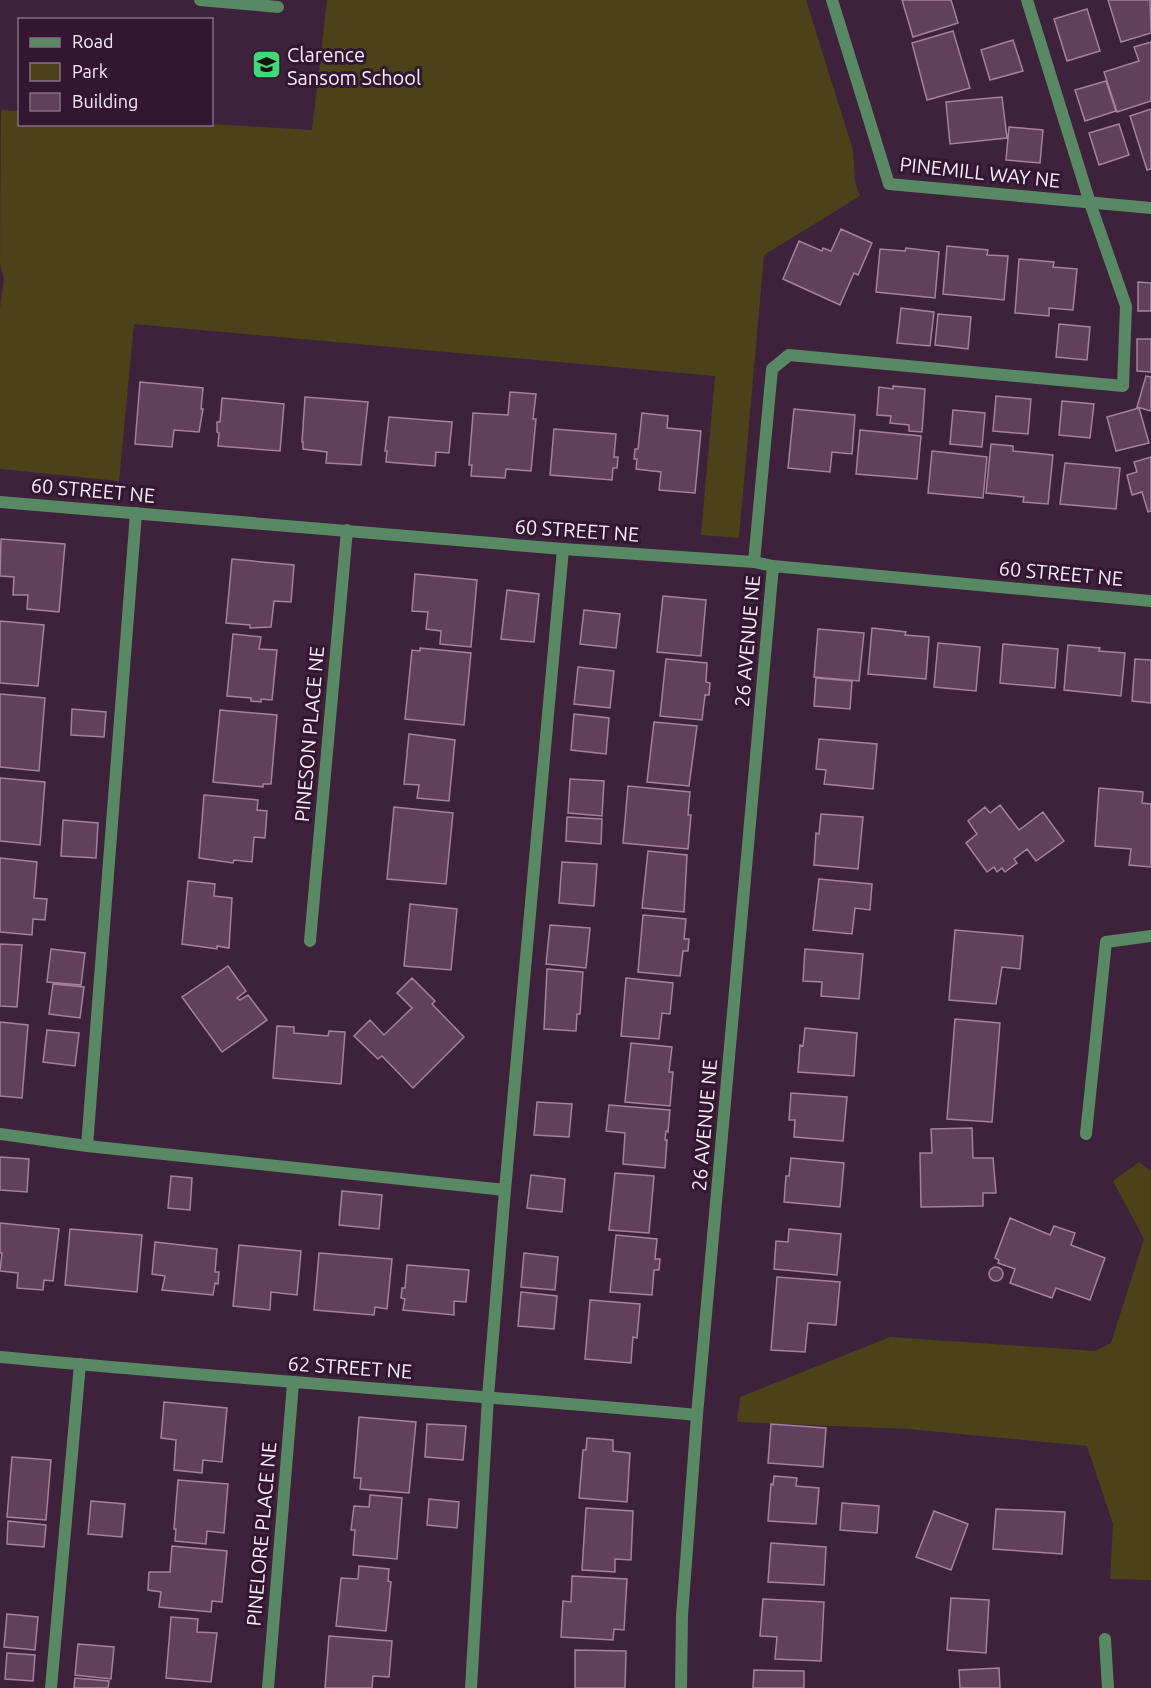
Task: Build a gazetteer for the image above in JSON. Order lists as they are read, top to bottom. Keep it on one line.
{"streets":{"street":["PINEMILL WAY NE","60 STREET NE","26 AVENUE NE","PINESON PLACE NE","62 STREET NE","PINELORE PLACE NE"]},"crossings":[["60 STREET NE","26 AVENUE NE"],["60 STREET NE","PINESON PLACE NE"],["26 AVENUE NE","62 STREET NE"],["62 STREET NE","PINELORE PLACE NE"]],"places":{"school or university":["Clarence Sansom School"]},"legend":["Road","Park","Building"]}
